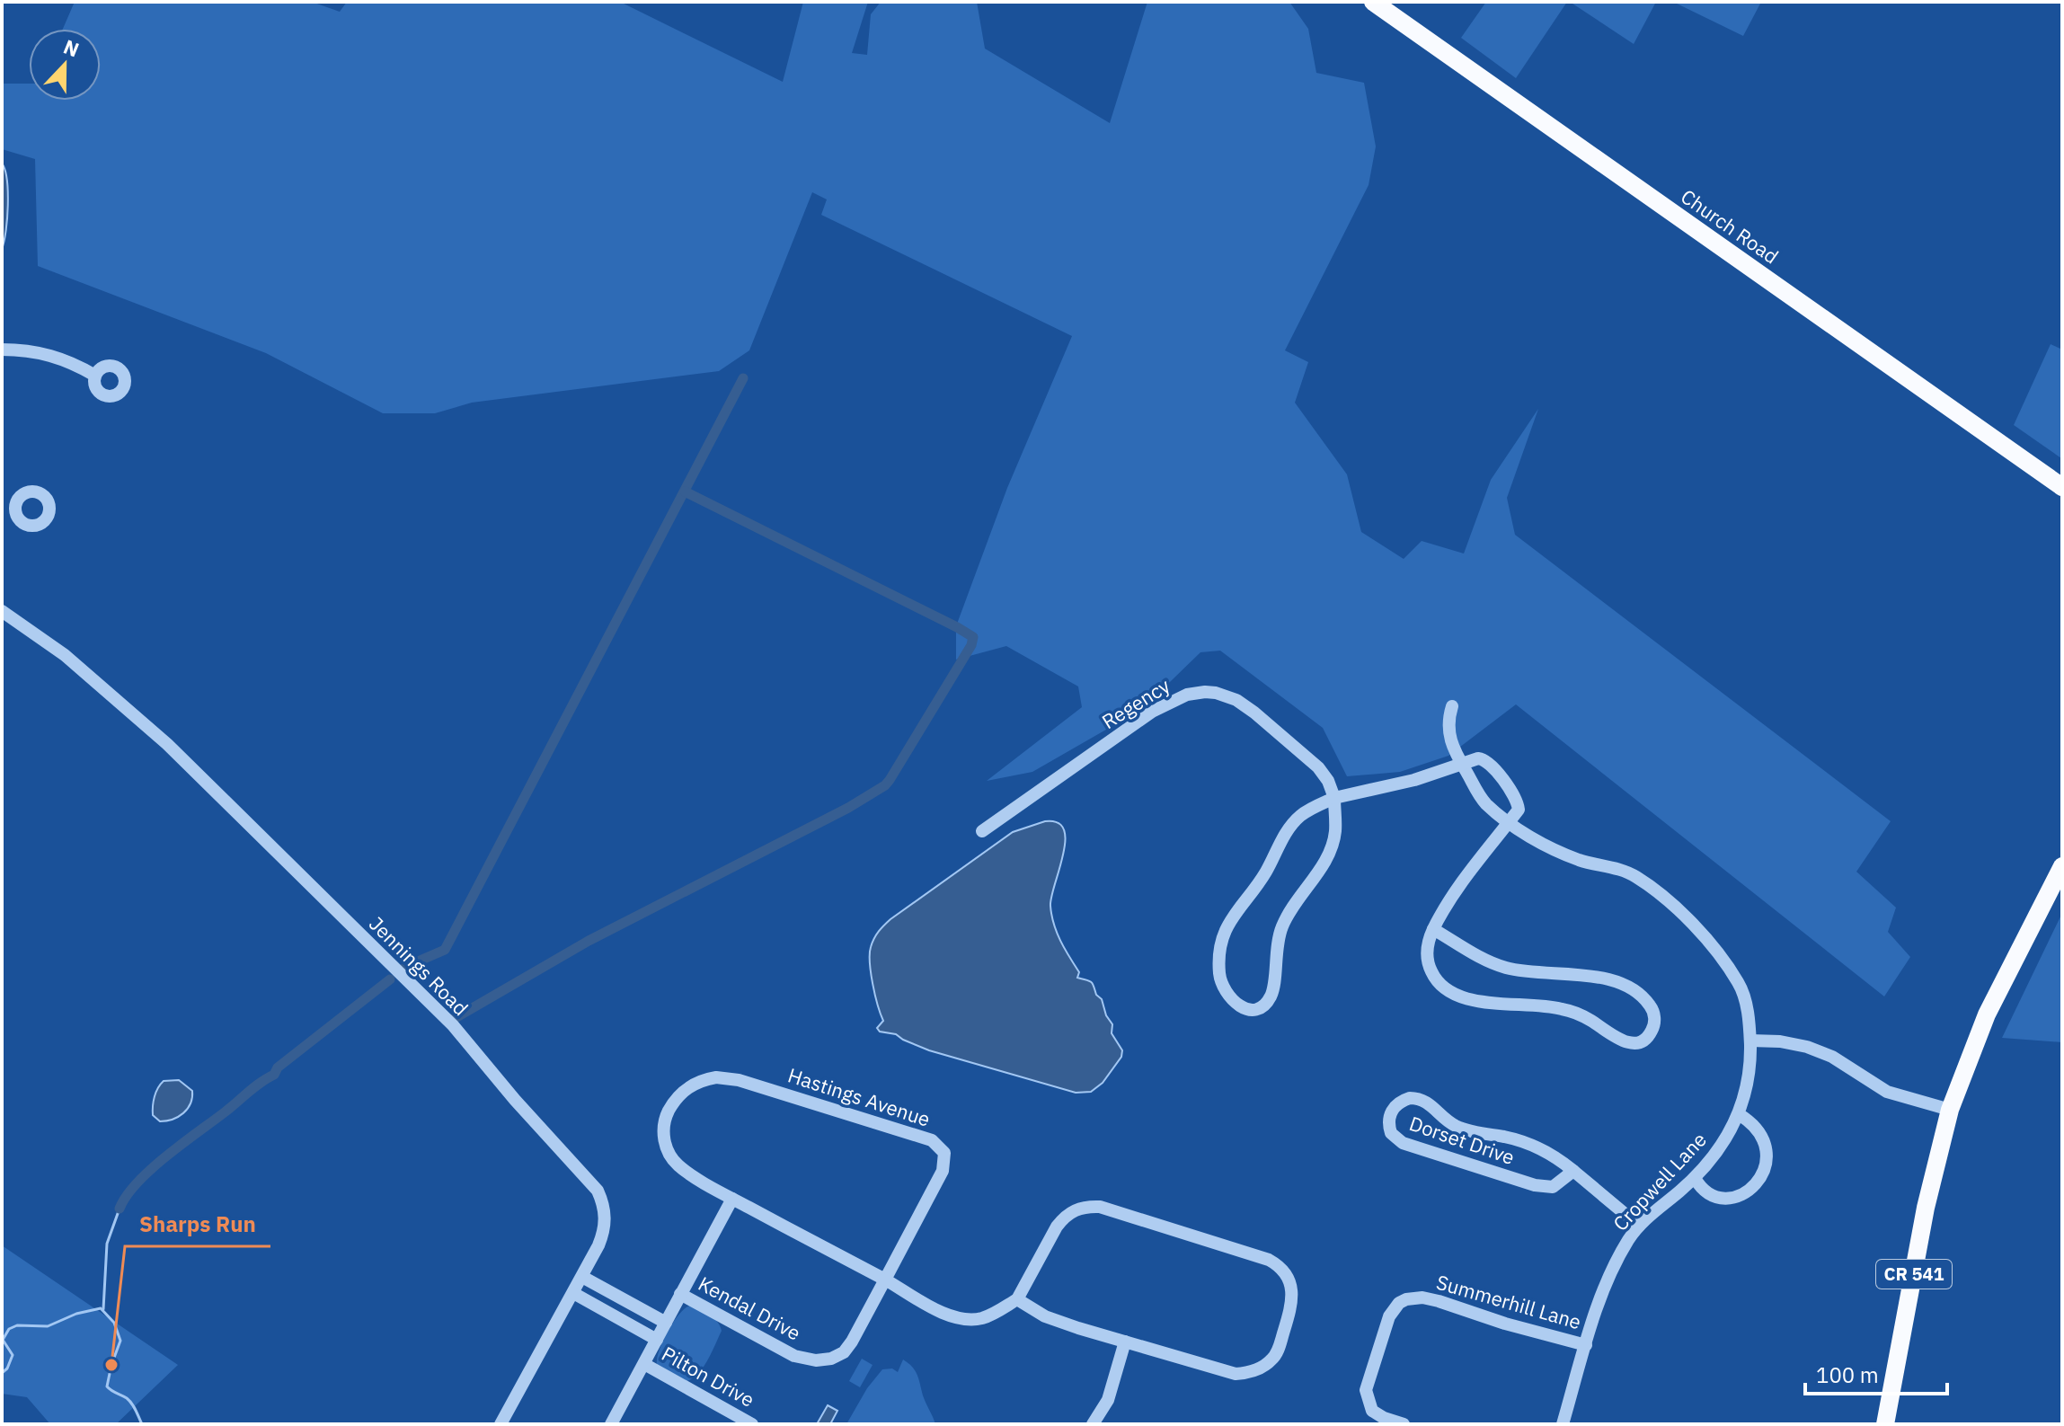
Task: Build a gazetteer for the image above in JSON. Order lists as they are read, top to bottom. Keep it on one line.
{"streets":{"main road":["Church Road","CR 541"],"street":["Regency","Jennings Road","Hastings Avenue","Dorset Drive","Cropwell Lane","Summerhill Lane","Kendal Drive","Pilton Drive"]},"crossings":[["Hastings Avenue","Kendal Drive"],["Dorset Drive","Cropwell Lane"],["Cropwell Lane","Summerhill Lane"]],"places":["Sharps Run"],"scale_bar":"100 m","north":"top"}
